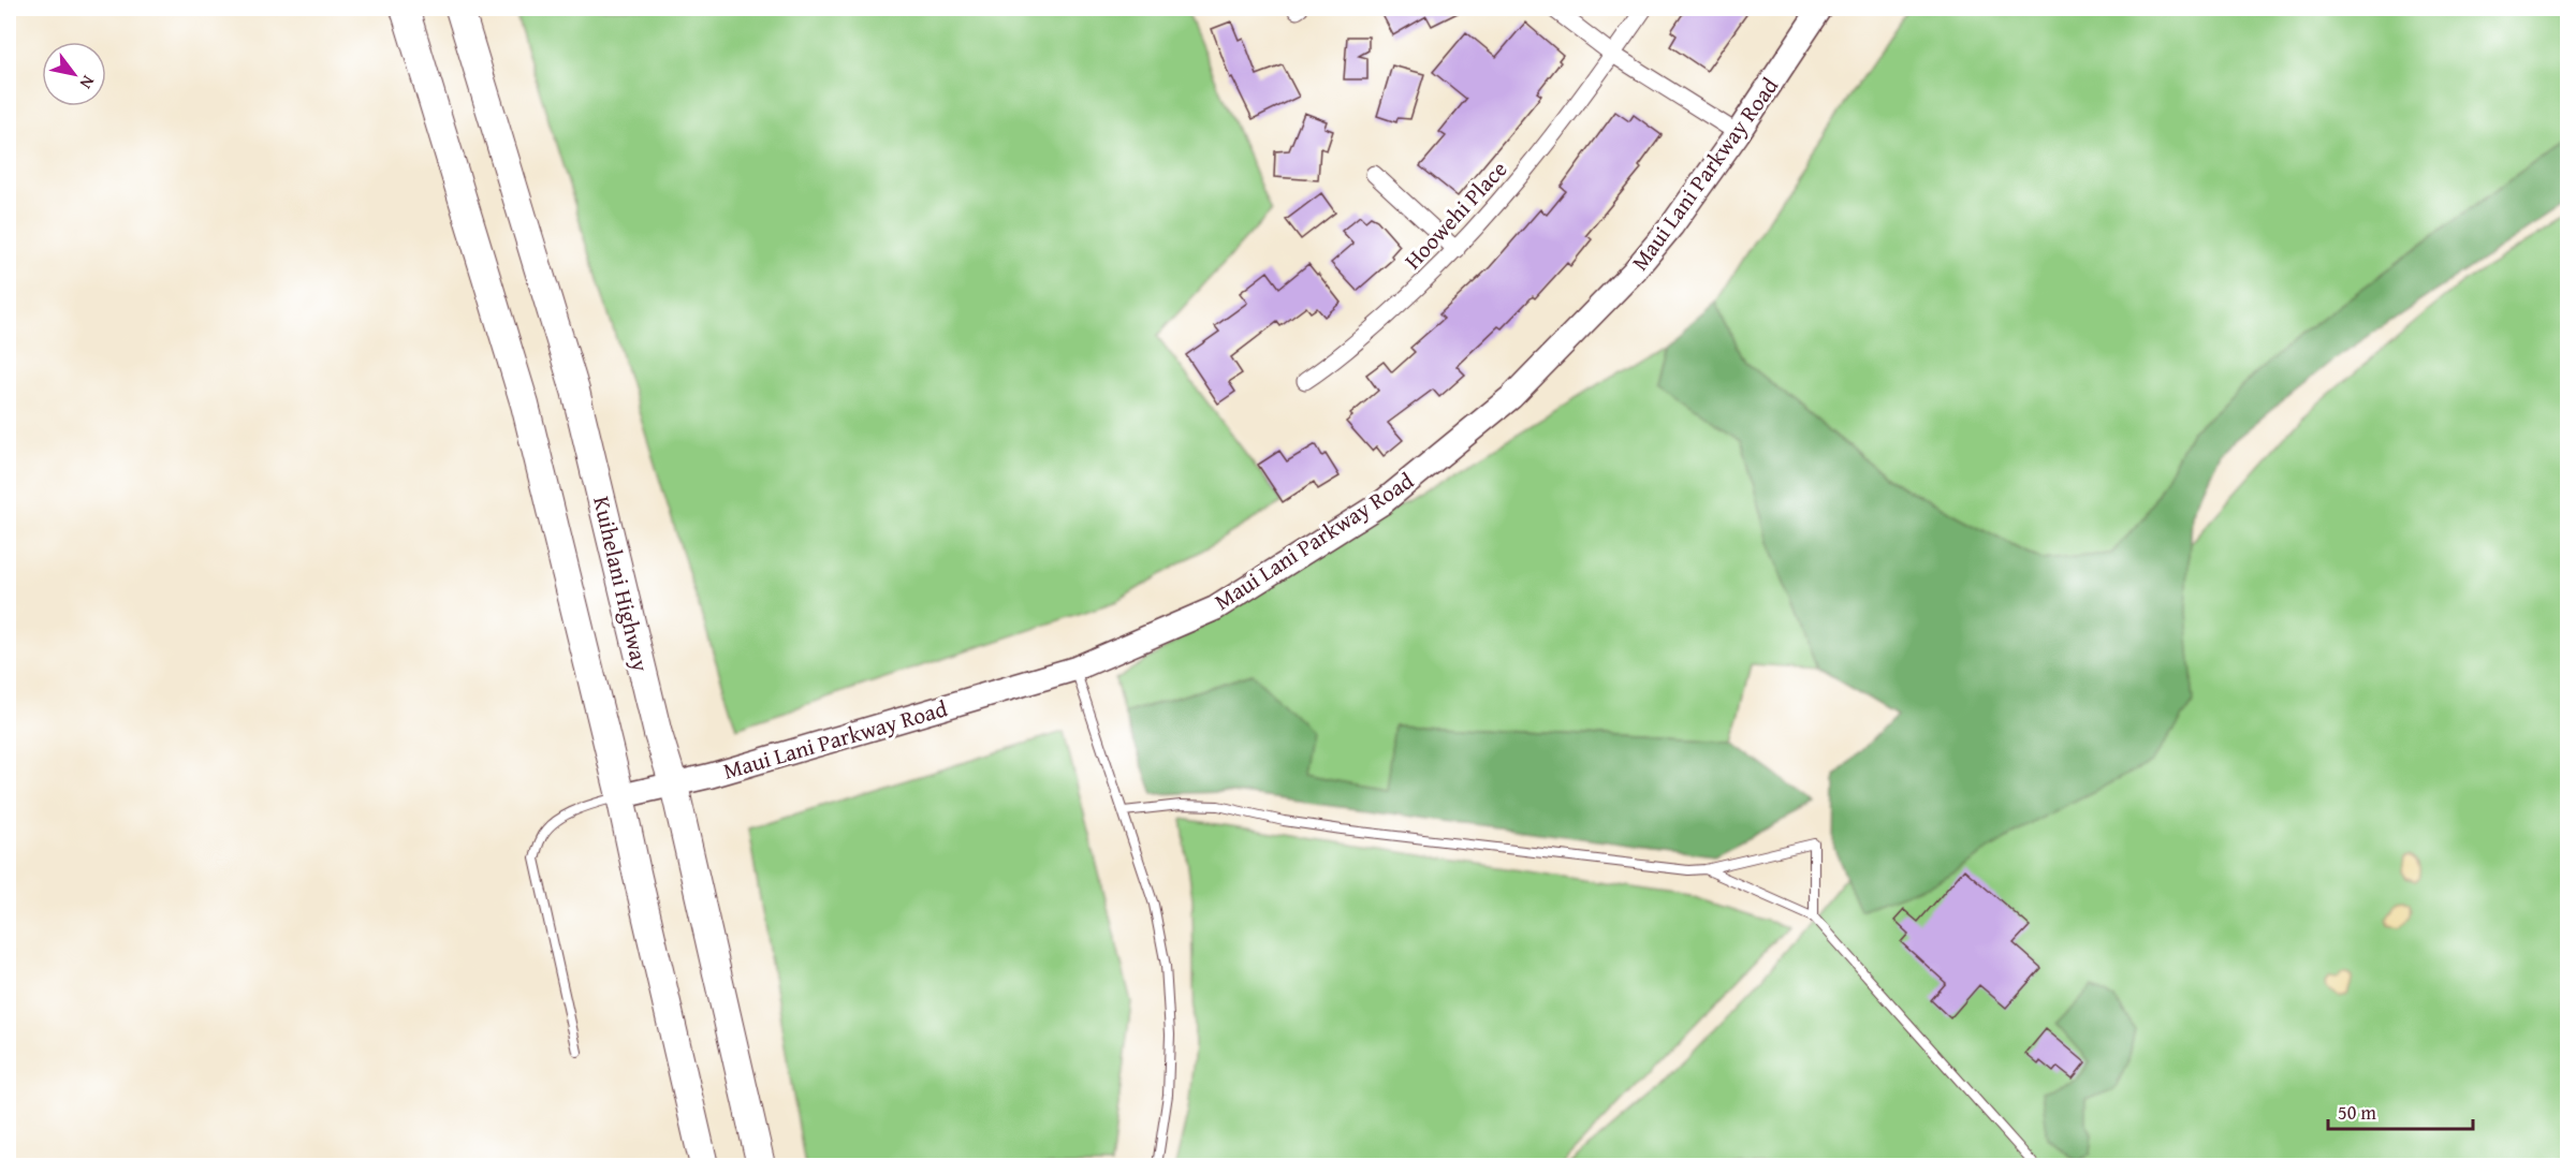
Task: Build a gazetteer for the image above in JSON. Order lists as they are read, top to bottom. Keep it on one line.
{"streets":{"main road":["Maui Lani Parkway Road","Kuihelani Highway"],"street":["Hoowehi Place"]},"crossings":[["Maui Lani Parkway Road","Kuihelani Highway"]],"scale_bar":"50 m","north":"bottom right"}
